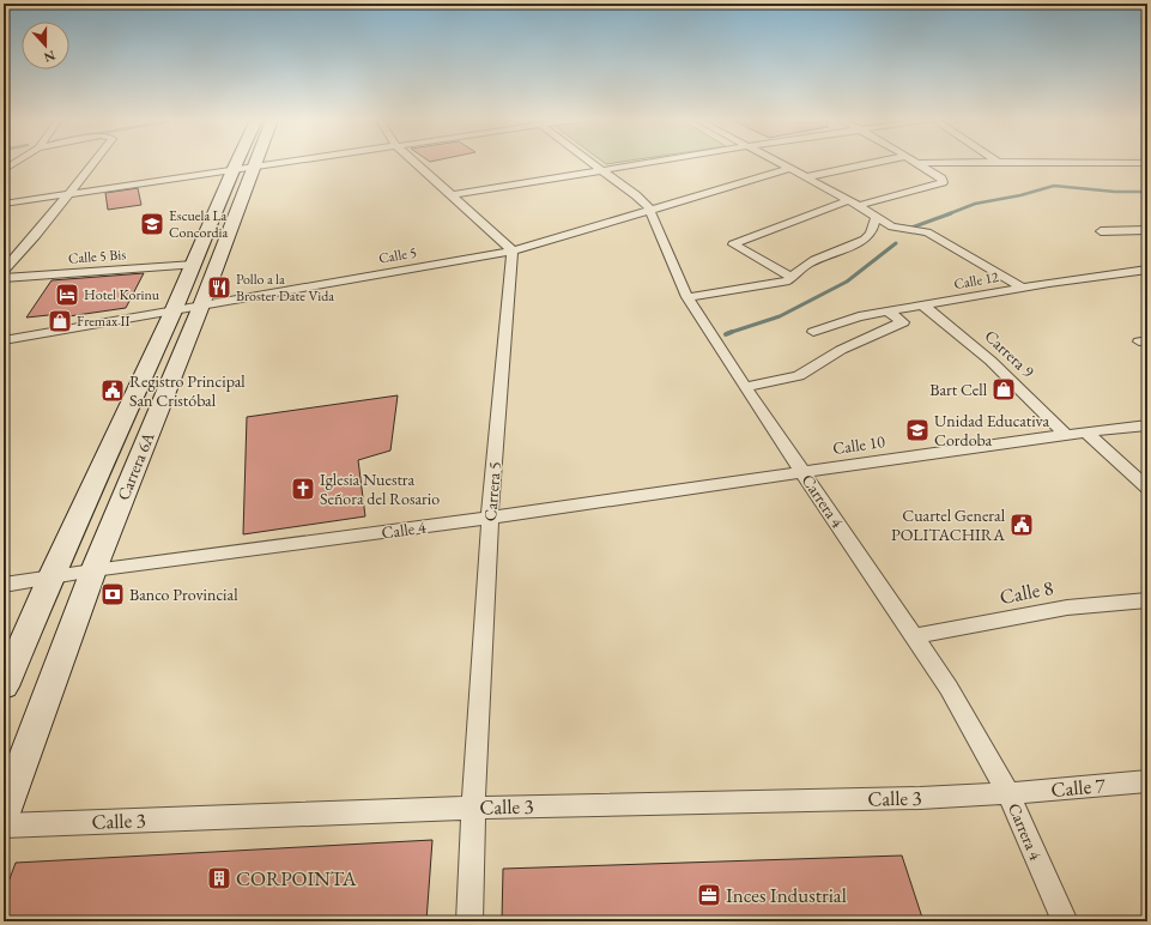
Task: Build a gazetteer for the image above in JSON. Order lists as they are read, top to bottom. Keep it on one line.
{"streets":{"street":["Calle 5","Calle 5 Bis","Calle 12","Carrera 9","Calle 10","Carrera 6A","Carrera 5","Carrera 4","Calle 4","Calle 8","Calle 7","Calle 3"]},"crossings":[["Calle 5","Carrera 6A"],["Calle 5","Carrera 5"],["Calle 5","Carrera 4"],["Calle 5 Bis","Carrera 6A"],["Calle 12","Carrera 9"],["Carrera 9","Calle 10"],["Calle 10","Carrera 4"],["Calle 10","Calle 4"],["Carrera 6A","Calle 4"],["Carrera 5","Calle 4"],["Carrera 5","Calle 3"],["Carrera 4","Calle 4"],["Carrera 4","Calle 8"],["Carrera 4","Calle 7"],["Carrera 4","Calle 3"],["Calle 7","Calle 3"]],"places":{"school or university":["Escuela La Concordia","Unidad Educativa Cordoba"],"restaurant":["Pollo a la Broster Date Vida"],"hotel":["Hotel Korinu"],"shop":["Fremax II","Bart Cell"],"public building":["Registro Principal San Cristóbal","Cuartel General POLITACHIRA"],"church":["Iglesia Nuestra Señora del Rosario"],"bank":["Banco Provincial"],"building":["CORPOINTA"],"office":["Inces Industrial"]},"north":"bottom"}
